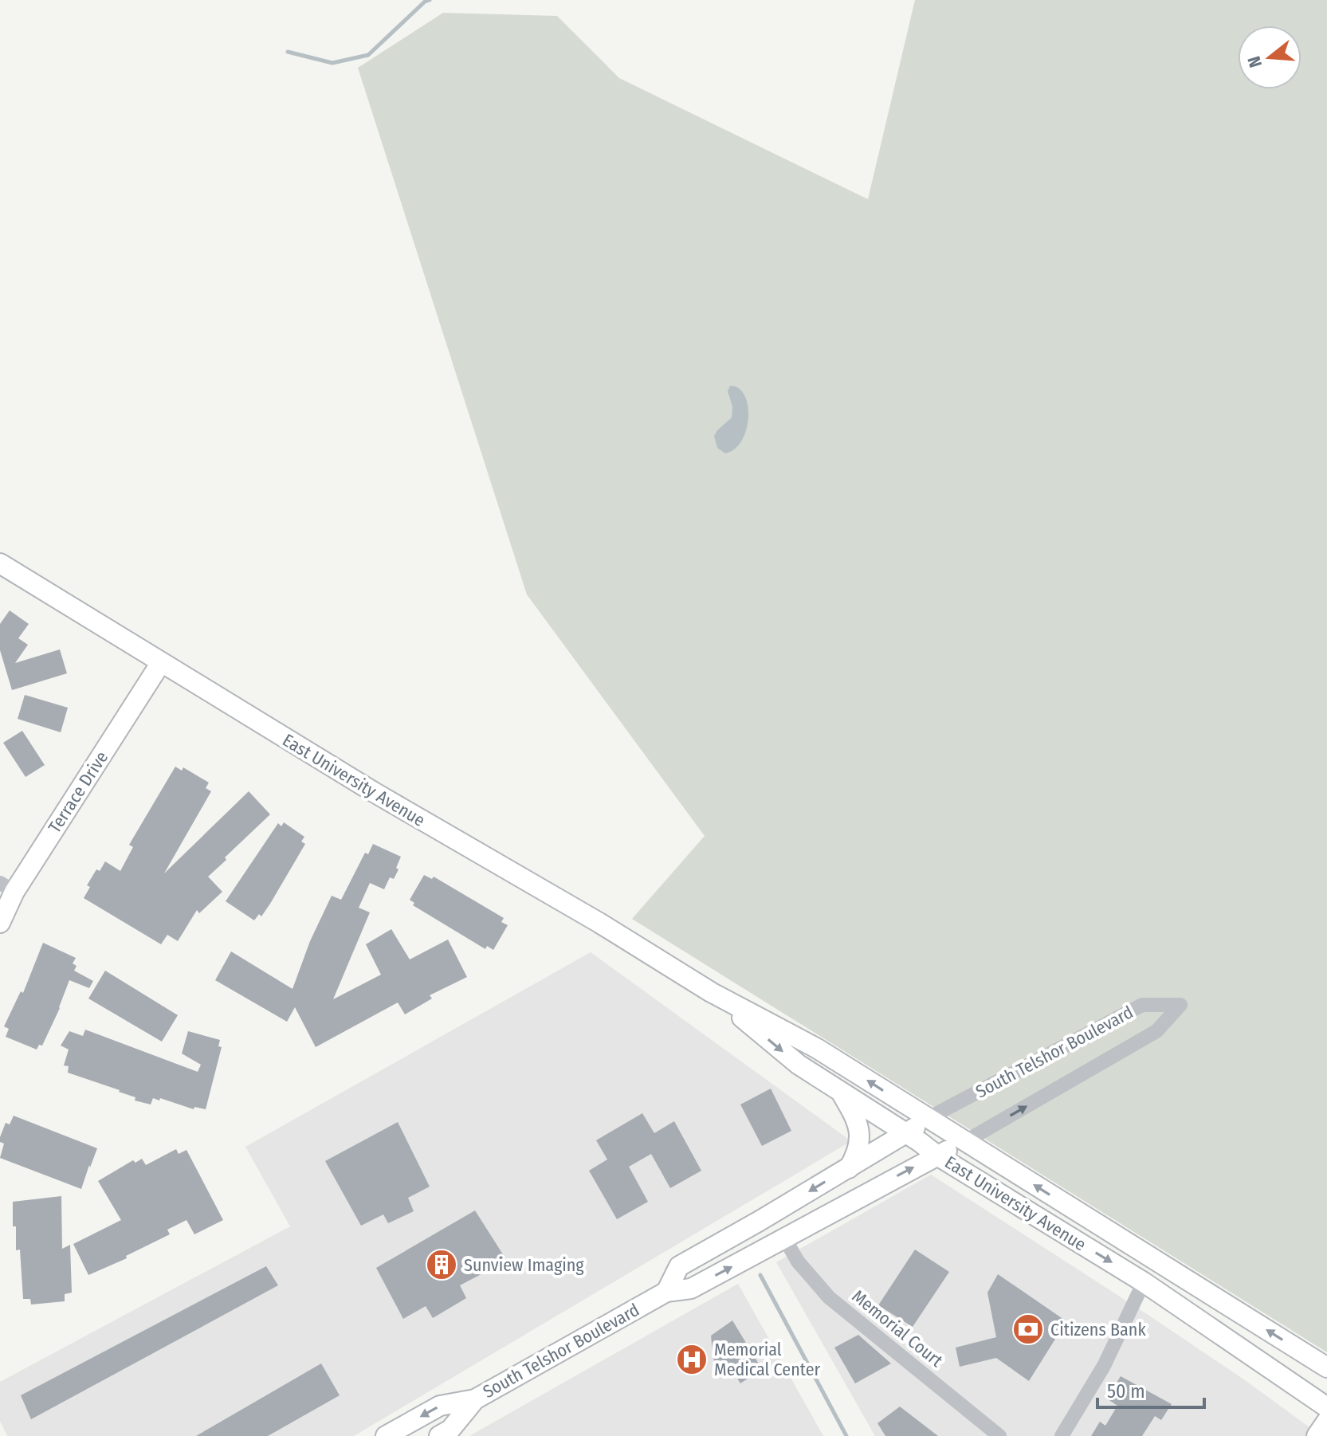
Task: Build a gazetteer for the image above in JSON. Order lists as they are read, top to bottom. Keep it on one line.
{"streets":{"main road":["East University Avenue","Terrace Drive","South Telshor Boulevard"],"street":["Memorial Court"]},"crossings":[["East University Avenue","Terrace Drive"],["East University Avenue","South Telshor Boulevard"],["South Telshor Boulevard","Memorial Court"]],"places":{"building":["Sunview Imaging"],"bank":["Citizens Bank"],"hospital":["Memorial Medical Center"]},"scale_bar":"50 m","north":"left"}
